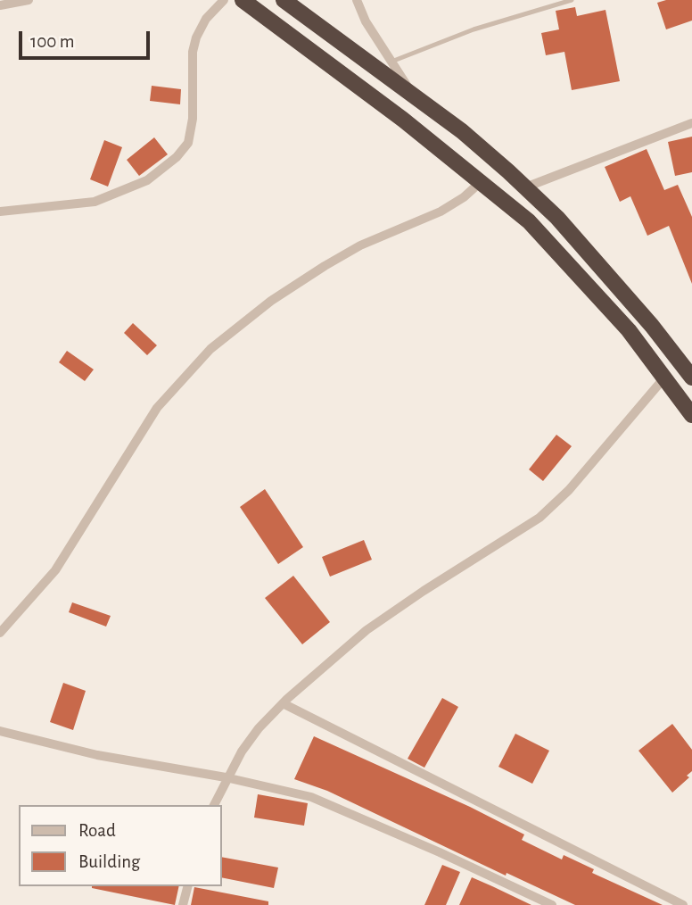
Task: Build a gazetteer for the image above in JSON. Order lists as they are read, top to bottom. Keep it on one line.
{"legend":["Road","Building"],"scale_bar":"100 m"}
